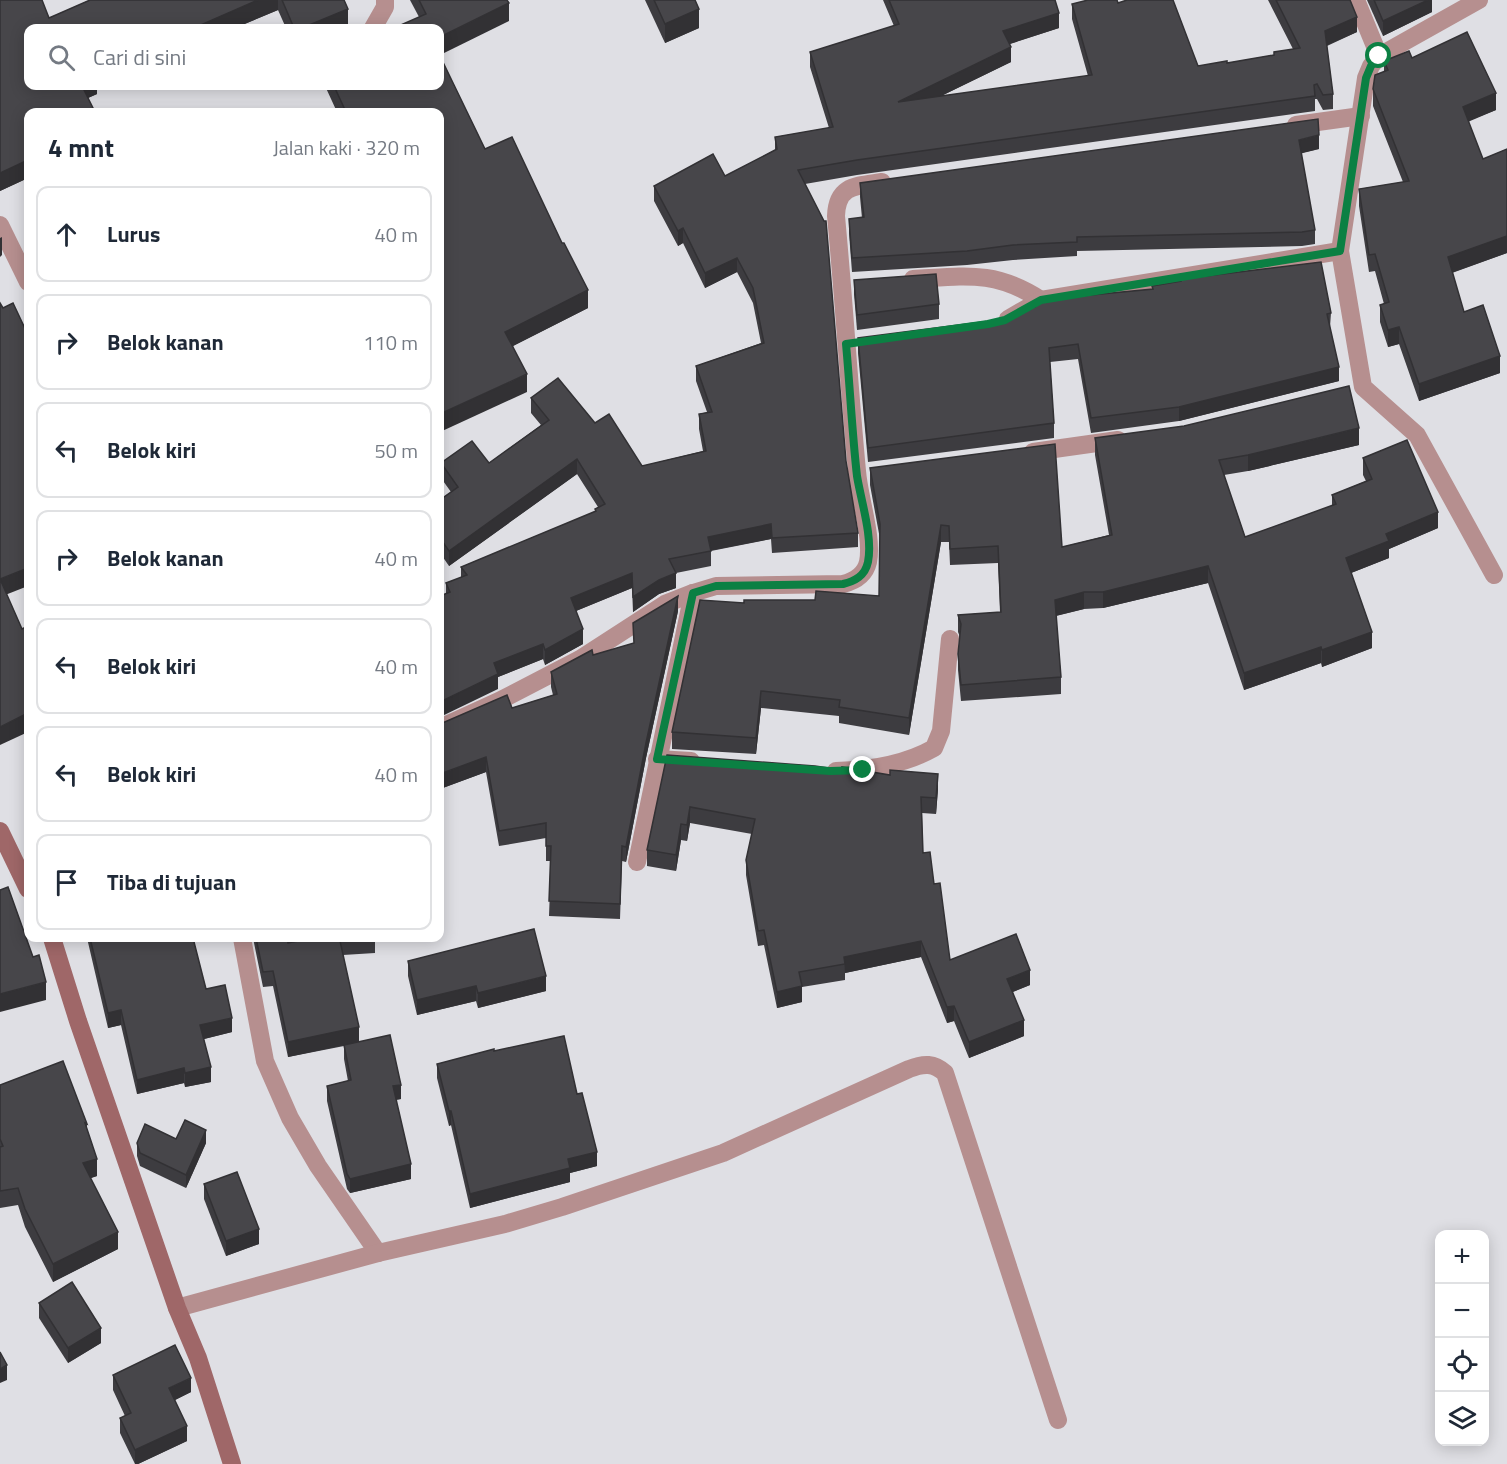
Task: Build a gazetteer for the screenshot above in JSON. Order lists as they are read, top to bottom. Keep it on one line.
{"page":{"search":"Cari di sini","heading":["4 mnt","Jalan kaki · 320 m"],"list":[["Lurus","40 m"],["Belok kanan","110 m"],["Belok kiri","50 m"],["Belok kanan","40 m"],["Belok kiri","40 m"],["Belok kiri","40 m"],"Tiba di tujuan"],"map_buttons":["+","−"]}}
